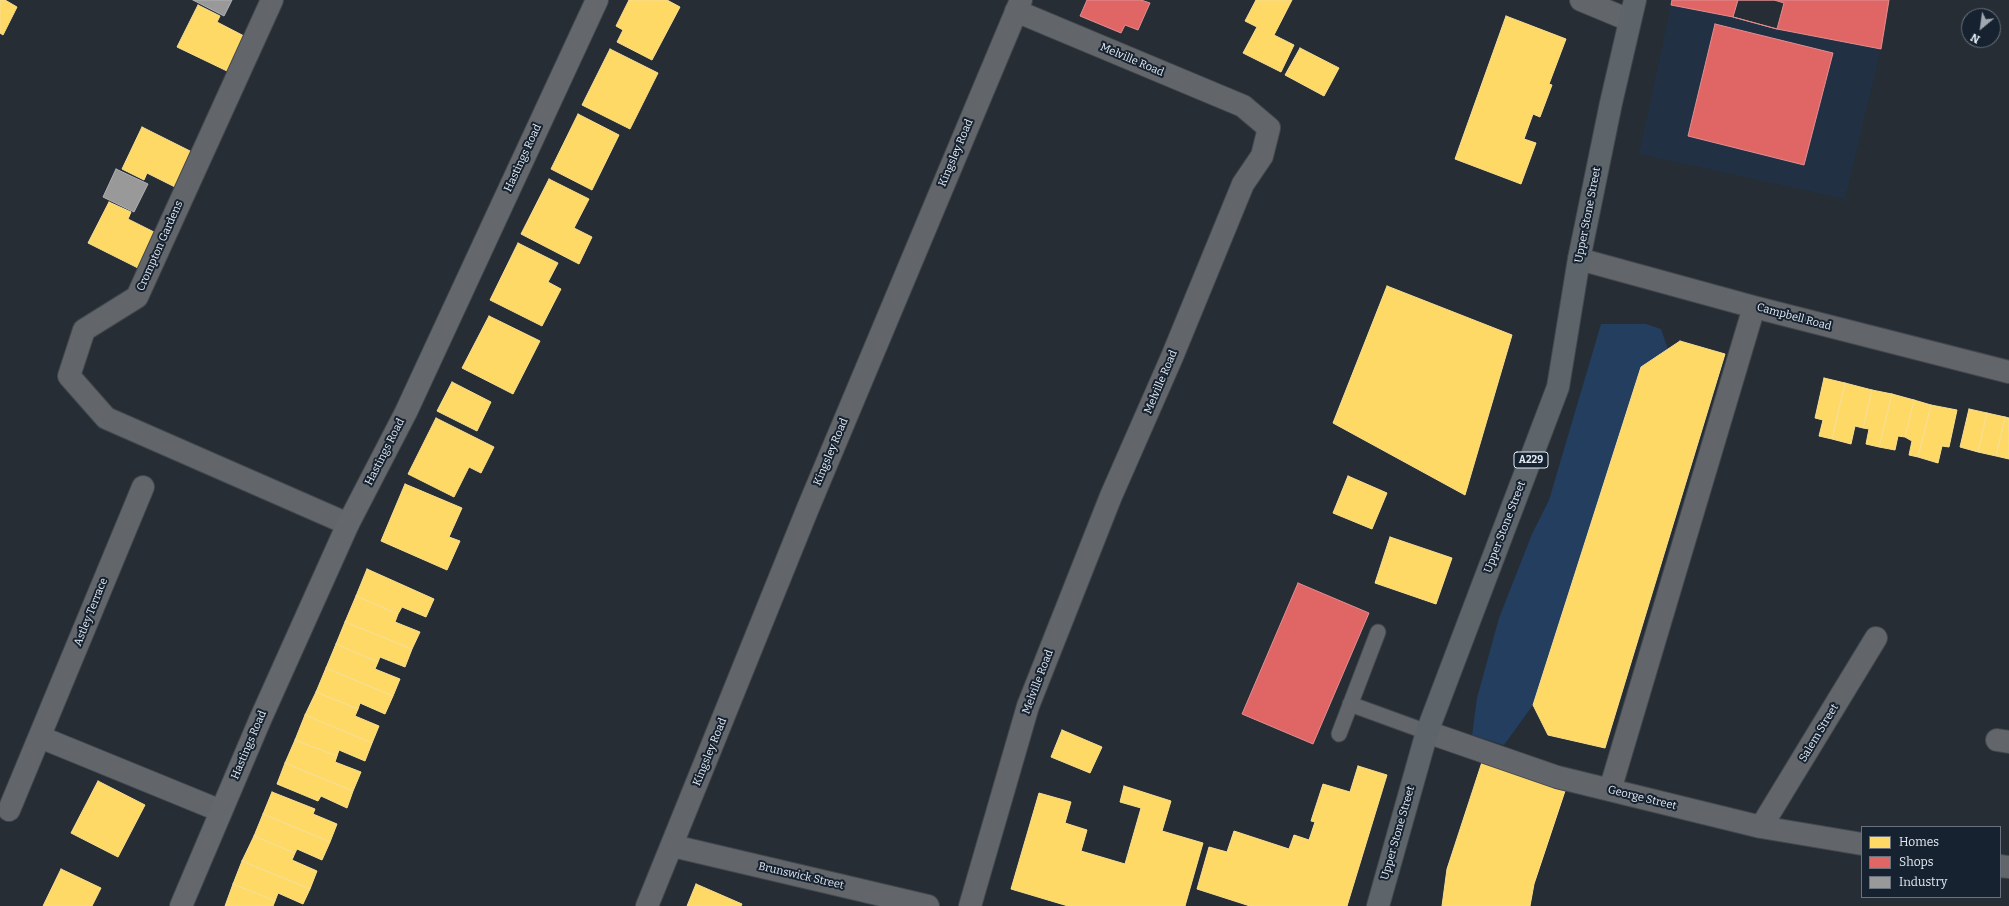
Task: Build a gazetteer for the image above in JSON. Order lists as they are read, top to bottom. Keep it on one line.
{"streets":{"highway":["Upper Stone Street","A229"],"street":["Melville Road","Kingsley Road","Hastings Road","Crompton Gardens","Campbell Road","Astley Terrace","Salem Street","George Street","Brunswick Street"]},"crossings":[["Melville Road","Kingsley Road"],["Kingsley Road","Brunswick Street"],["Hastings Road","Crompton Gardens"],["Upper Stone Street","Campbell Road"],["Upper Stone Street","George Street"],["Salem Street","George Street"]],"legend":["Homes","Shops","Industry"],"north":"bottom left"}
